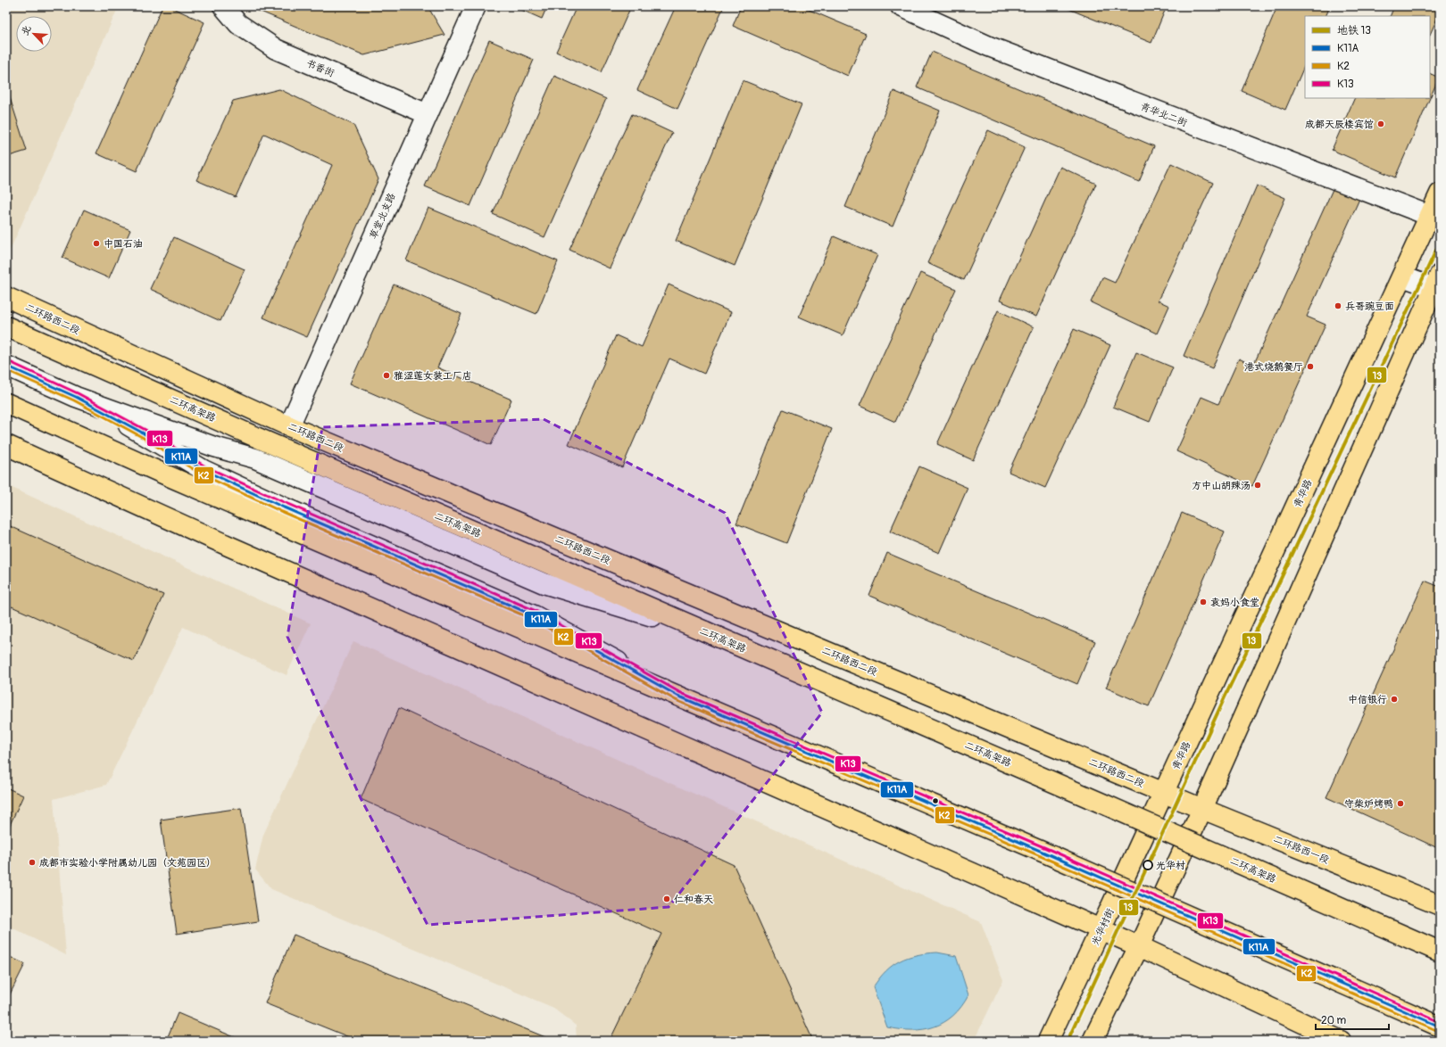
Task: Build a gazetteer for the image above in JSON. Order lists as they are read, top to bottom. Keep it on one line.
{"streets":{"main road":["二环路西二段","二环高架路","青华路","二环路西一段","光华村街"],"street":["书香街","青华北二街","草堂北支路"]},"crossings":[["书香街","草堂北支路"],["青华北二街","青华路"],["草堂北支路","二环路西二段"],["二环路西二段","青华路"],["二环路西二段","二环路西一段"],["二环路西二段","光华村街"],["青华路","二环路西一段"],["青华路","光华村街"],["二环路西一段","光华村街"]],"places":["成都天辰楼宾馆","中国石油","兵哥豌豆面","港式烧鹅餐厅","雅涩莲女装工厂店","方中山胡辣汤","袁妈小食堂","中信银行","守柴炉烤鸭","成都市实验小学附属幼儿园（文苑园区）","光华村","仁和春天"],"lines":["metro line 13","transit line K13","transit line K11A","transit line K2"],"legend":["地铁 13","K11A","K2","K13"],"scale_bar":"20 m","north":"top left"}
